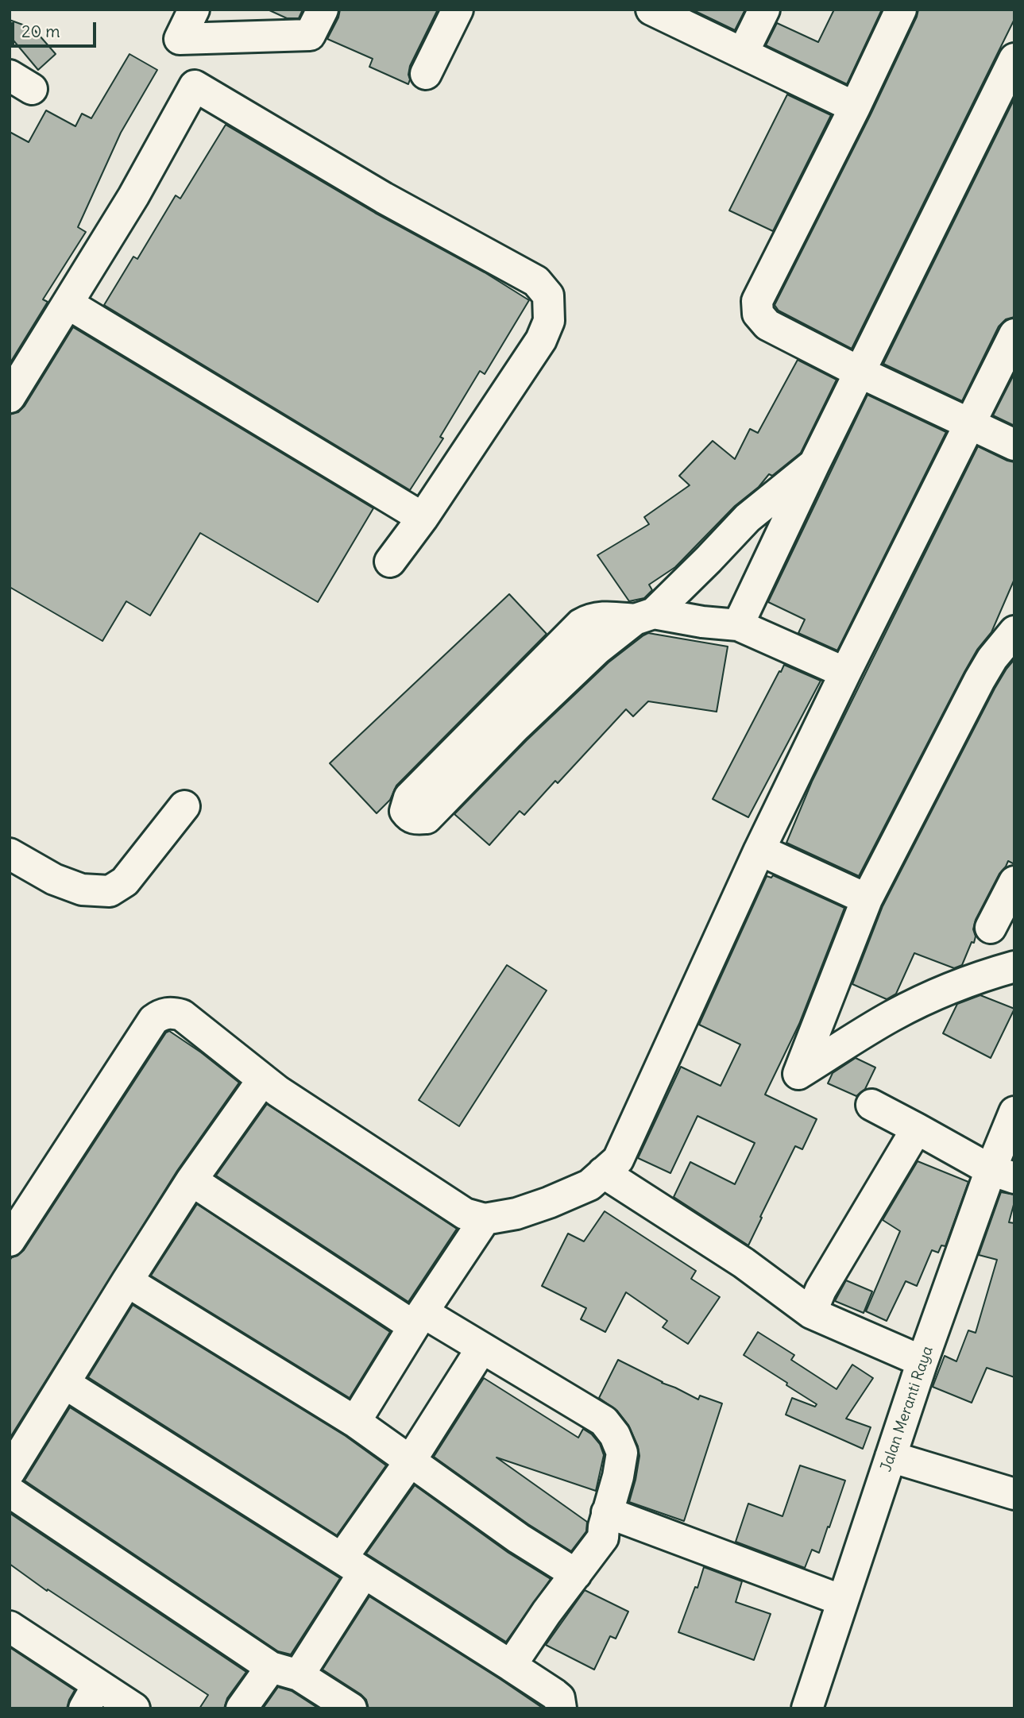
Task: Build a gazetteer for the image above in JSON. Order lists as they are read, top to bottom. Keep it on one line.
{"streets":{"street":["Jalan Meranti Raya"]},"scale_bar":"20 m"}
